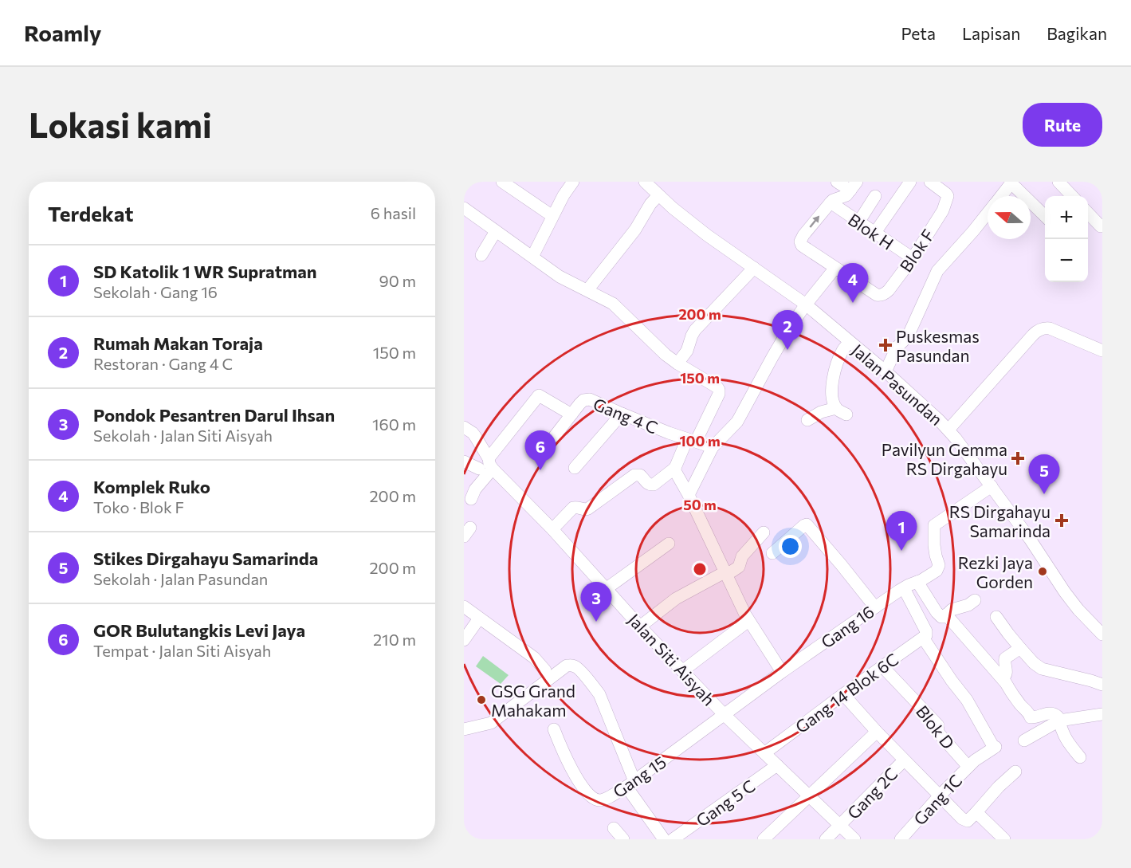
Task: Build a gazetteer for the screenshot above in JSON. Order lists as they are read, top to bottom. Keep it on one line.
{"streets":{"street":["Blok H","Blok F","Jalan Pasundan","Gang 4 C","Gang 16","Jalan Siti Aisyah","Gang 14 Blok 6C","Blok D","Gang 15","Gang 2C","Gang 1C","Gang 5 C"]},"crossings":[["Blok H","Blok F"],["Jalan Pasundan","Gang 16"],["Gang 16","Jalan Siti Aisyah"],["Gang 16","Gang 15"],["Jalan Siti Aisyah","Gang 14 Blok 6C"],["Jalan Siti Aisyah","Gang 15"],["Jalan Siti Aisyah","Gang 2C"],["Jalan Siti Aisyah","Gang 5 C"],["Gang 14 Blok 6C","Blok D"],["Gang 14 Blok 6C","Gang 1C"],["Blok D","Gang 1C"]],"places":{"health":["Puskesmas Pasundan","Pavilyun Gemma RS Dirgahayu","RS Dirgahayu Samarinda"],"other":["Rezki Jaya Gorden","GSG Grand Mahakam"]},"north":"left","page":{"header":"Roamly","nav":["Peta","Lapisan","Bagikan"],"buttons":"Rute","title":"Lokasi kami","heading":["Terdekat","6 hasil"],"map_buttons":["+","−"],"list":[{"mark":"1","name":"SD Katolik 1 WR Supratman","note":"Sekolah · Gang 16","value":"90 m"},{"mark":"2","name":"Rumah Makan Toraja","note":"Restoran · Gang 4 C","value":"150 m"},{"mark":"3","name":"Pondok Pesantren Darul Ihsan","note":"Sekolah · Jalan Siti Aisyah","value":"160 m"},{"mark":"4","name":"Komplek Ruko","note":"Toko · Blok F","value":"200 m"},{"mark":"5","name":"Stikes Dirgahayu Samarinda","note":"Sekolah · Jalan Pasundan","value":"200 m"},{"mark":"6","name":"GOR Bulutangkis Levi Jaya","note":"Tempat · Jalan Siti Aisyah","value":"210 m"}],"pins":["4","2","6","5","1","3"]},"rings":["200 m","150 m","100 m","50 m"]}
